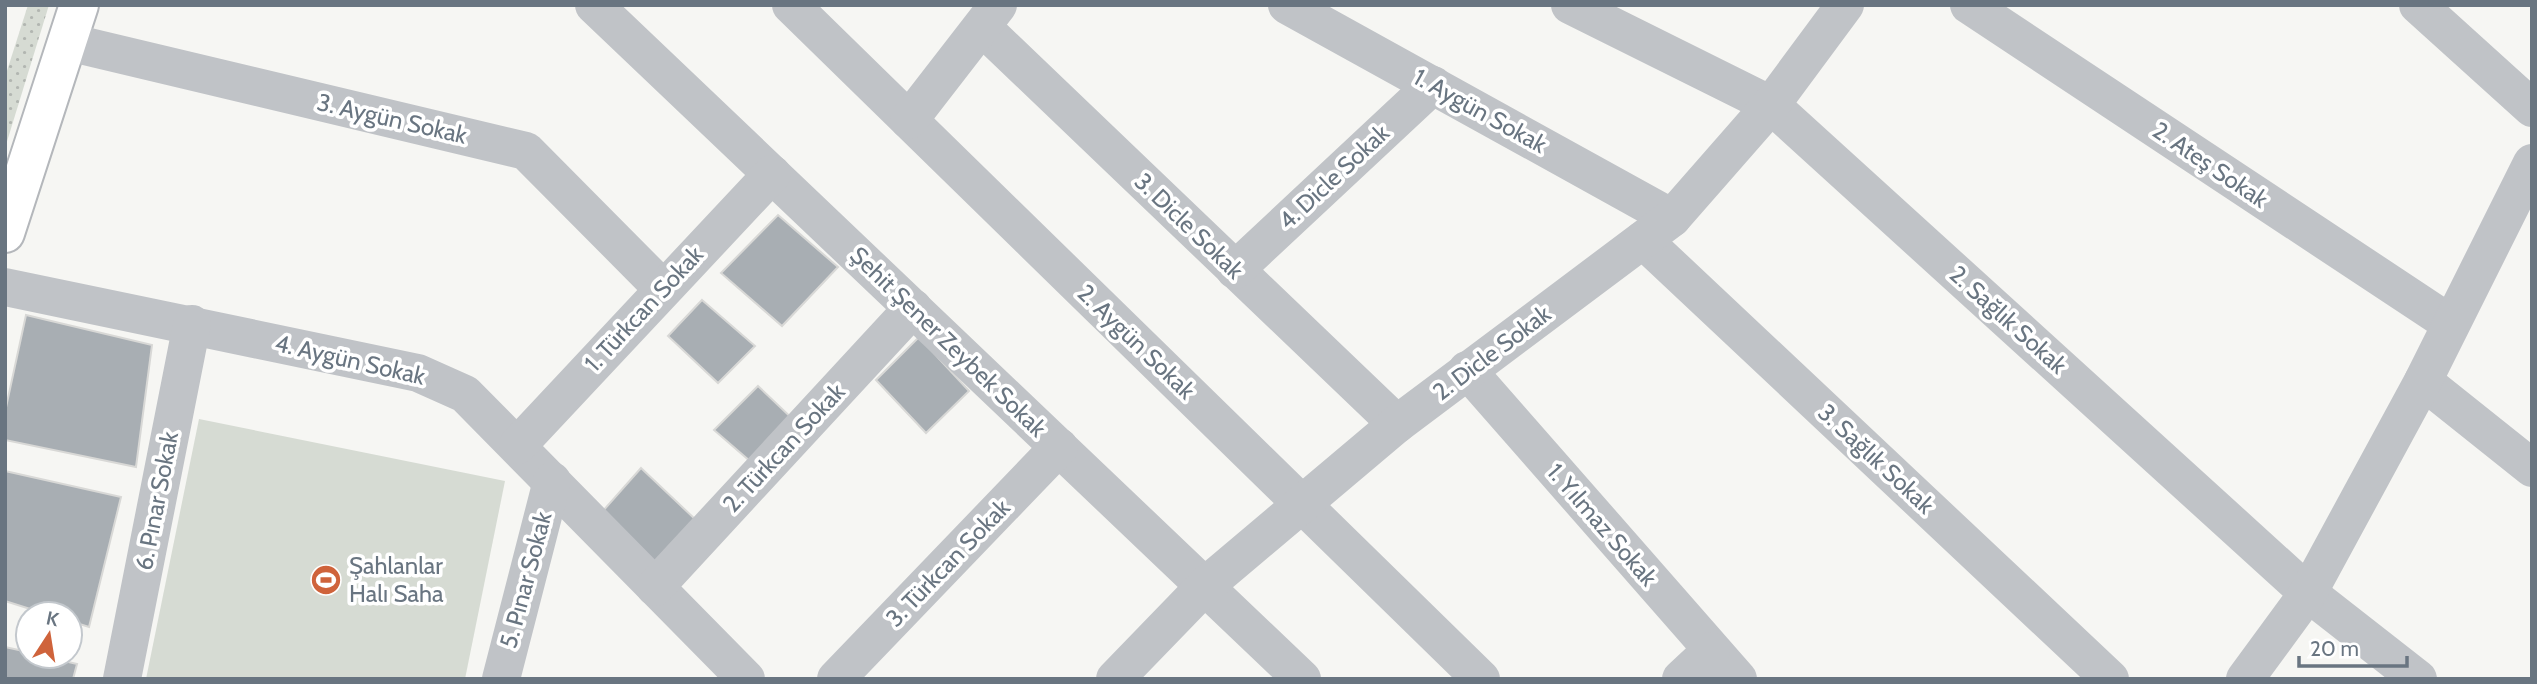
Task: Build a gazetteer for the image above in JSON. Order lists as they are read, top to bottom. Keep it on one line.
{"streets":{"street":["1. Aygün Sokak","3. Aygün Sokak","2. Ateş Sokak","4. Dicle Sokak","3. Dicle Sokak","1. Türkcan Sokak","2. Sağlık Sokak","Şehit Şener Zeybek Sokak","2. Aygün Sokak","2. Dicle Sokak","4. Aygün Sokak","2. Türkcan Sokak","3. Sağlık Sokak","6. Pınar Sokak","1. Yılmaz Sokak","3. Türkcan Sokak","5. Pınar Sokak"]},"crossings":[["1. Aygün Sokak","4. Dicle Sokak"],["1. Aygün Sokak","2. Dicle Sokak"],["1. Aygün Sokak","3. Sağlık Sokak"],["3. Aygün Sokak","1. Türkcan Sokak"],["4. Dicle Sokak","3. Dicle Sokak"],["3. Dicle Sokak","2. Dicle Sokak"],["1. Türkcan Sokak","Şehit Şener Zeybek Sokak"],["1. Türkcan Sokak","4. Aygün Sokak"],["2. Sağlık Sokak","2. Dicle Sokak"],["Şehit Şener Zeybek Sokak","2. Dicle Sokak"],["Şehit Şener Zeybek Sokak","2. Türkcan Sokak"],["Şehit Şener Zeybek Sokak","3. Türkcan Sokak"],["2. Aygün Sokak","2. Dicle Sokak"],["2. Dicle Sokak","3. Sağlık Sokak"],["2. Dicle Sokak","1. Yılmaz Sokak"],["4. Aygün Sokak","2. Türkcan Sokak"],["4. Aygün Sokak","6. Pınar Sokak"],["4. Aygün Sokak","5. Pınar Sokak"]],"places":{"sports":["Şahlanlar Halı Saha"]},"scale_bar":"20 m","north":"top"}
